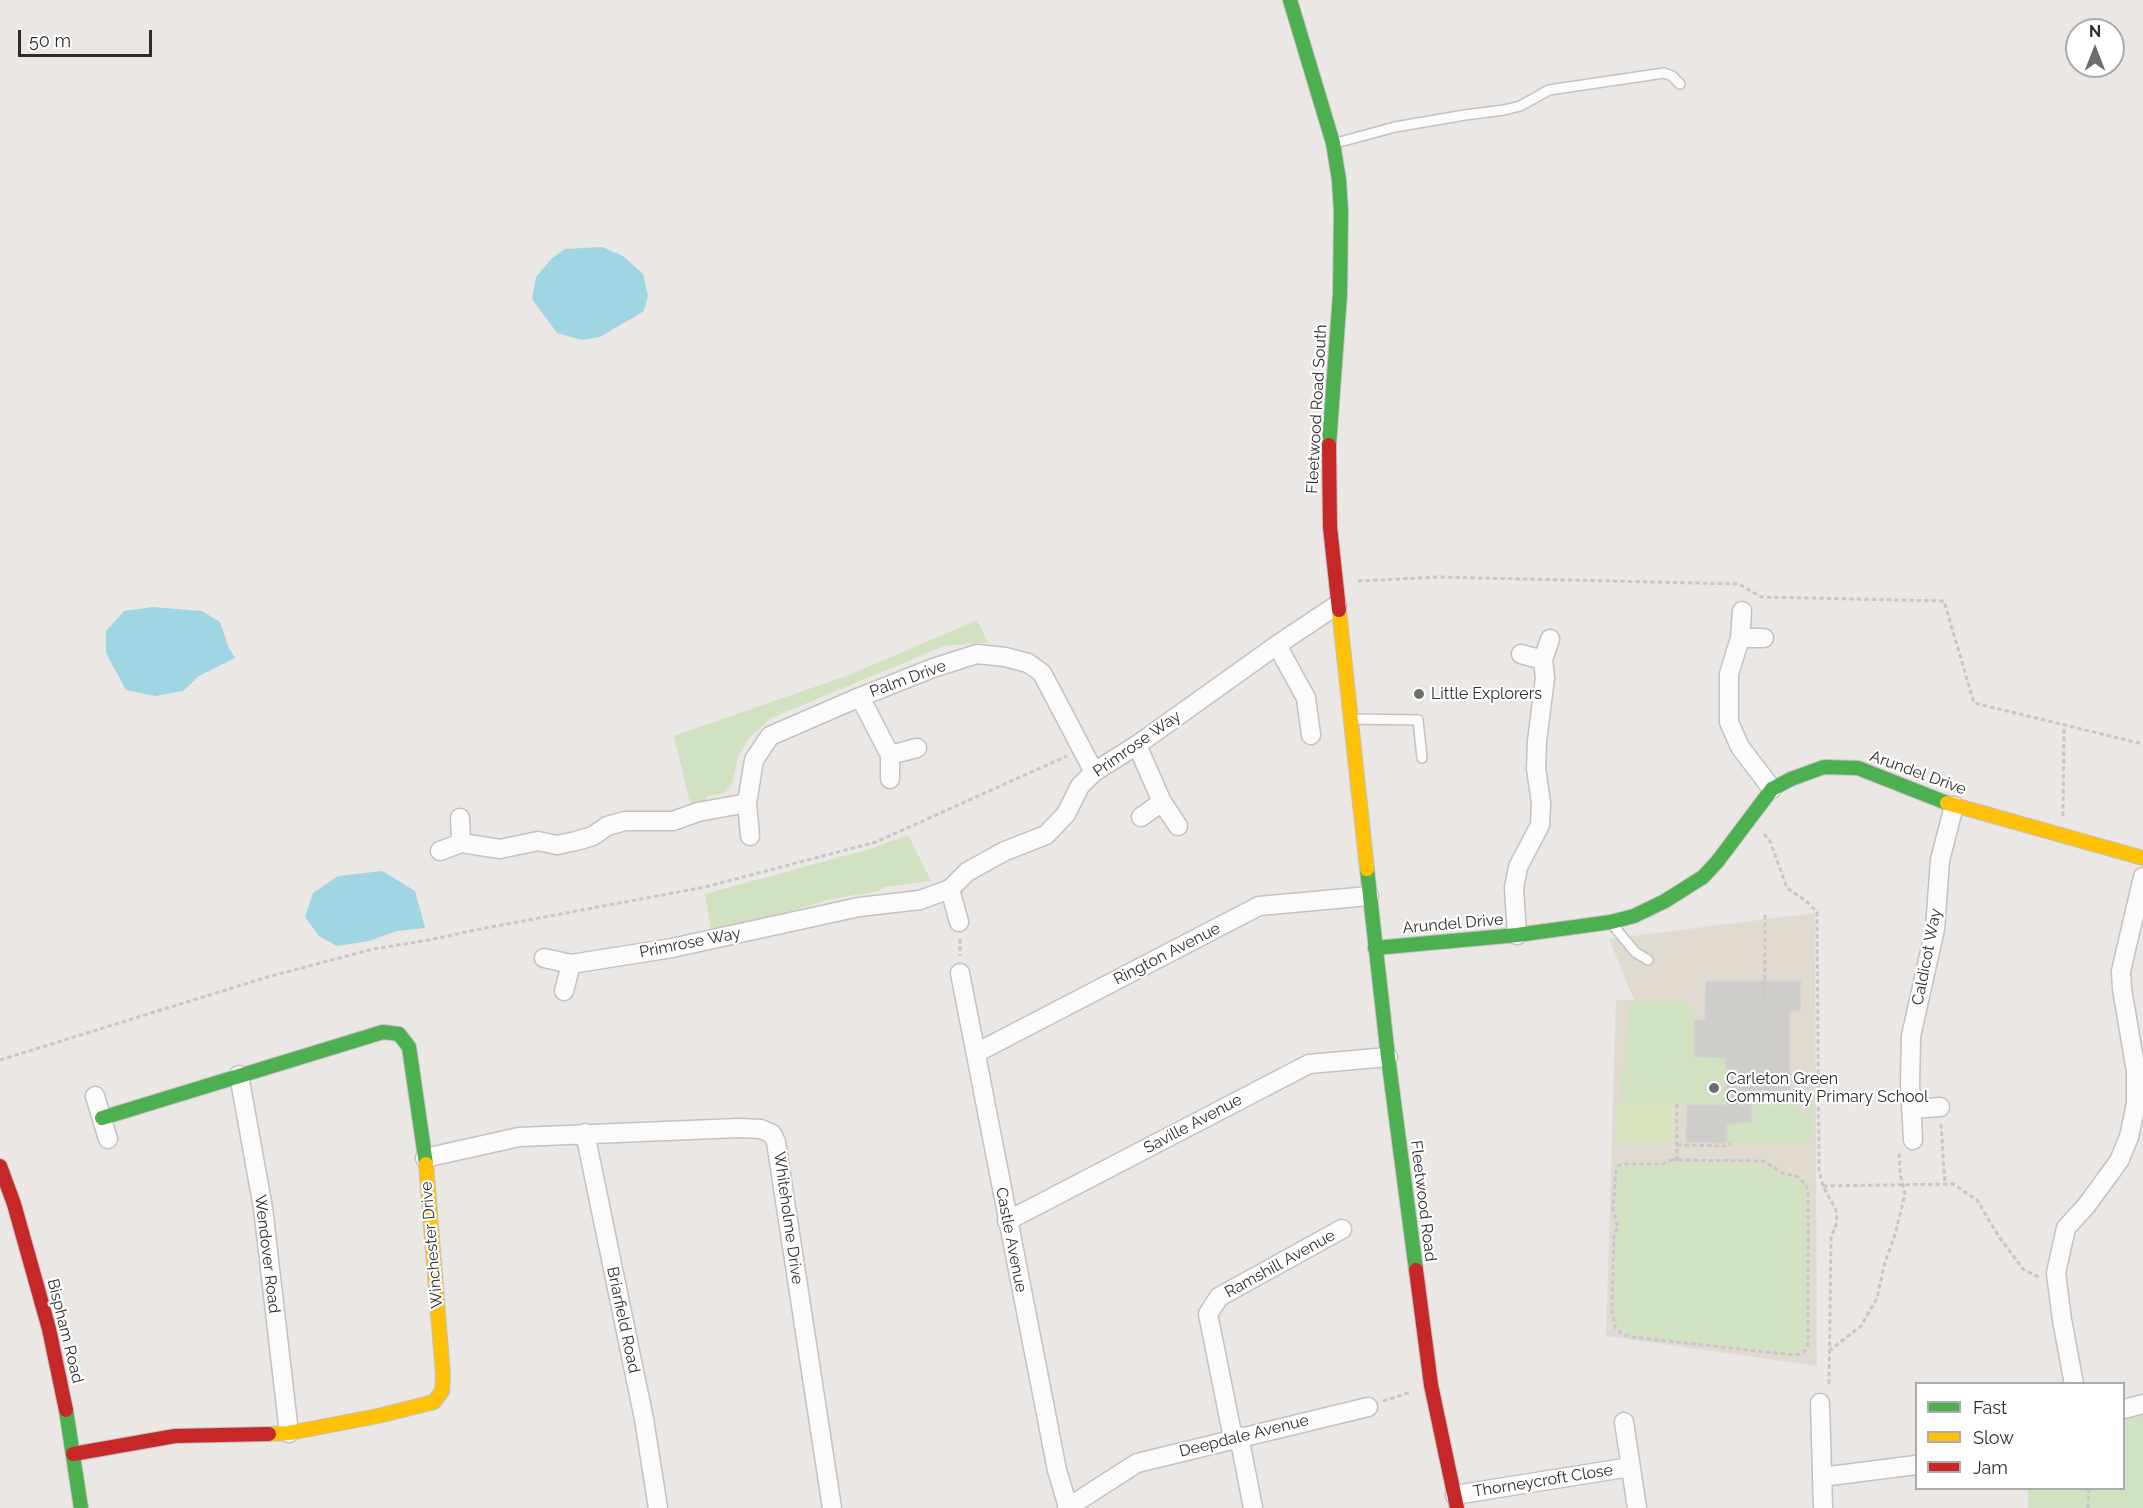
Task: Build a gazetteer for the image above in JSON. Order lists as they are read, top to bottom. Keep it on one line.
{"streets":{"street":["Fleetwood Road South","Palm Drive","Primrose Way","Arundel Drive","Rington Avenue","Caldicot Way","Saville Avenue","Fleetwood Road","Whiteholme Drive","Castle Avenue","Winchester Drive","Wendover Road","Ramshill Avenue","Briarfield Road","Bispham Road","Deepdale Avenue","Thorneycroft Close"]},"crossings":[["Fleetwood Road South","Primrose Way"],["Fleetwood Road South","Rington Avenue"],["Fleetwood Road South","Fleetwood Road"],["Palm Drive","Primrose Way"],["Arundel Drive","Caldicot Way"],["Arundel Drive","Fleetwood Road"],["Rington Avenue","Fleetwood Road"],["Rington Avenue","Castle Avenue"],["Saville Avenue","Fleetwood Road"],["Saville Avenue","Castle Avenue"],["Fleetwood Road","Thorneycroft Close"],["Whiteholme Drive","Winchester Drive"],["Whiteholme Drive","Briarfield Road"],["Castle Avenue","Deepdale Avenue"],["Winchester Drive","Wendover Road"],["Winchester Drive","Bispham Road"],["Ramshill Avenue","Deepdale Avenue"]],"places":["Little Explorers","Carleton Green Community Primary School"],"legend":["Fast","Slow","Jam"],"scale_bar":"50 m","north":"top"}
